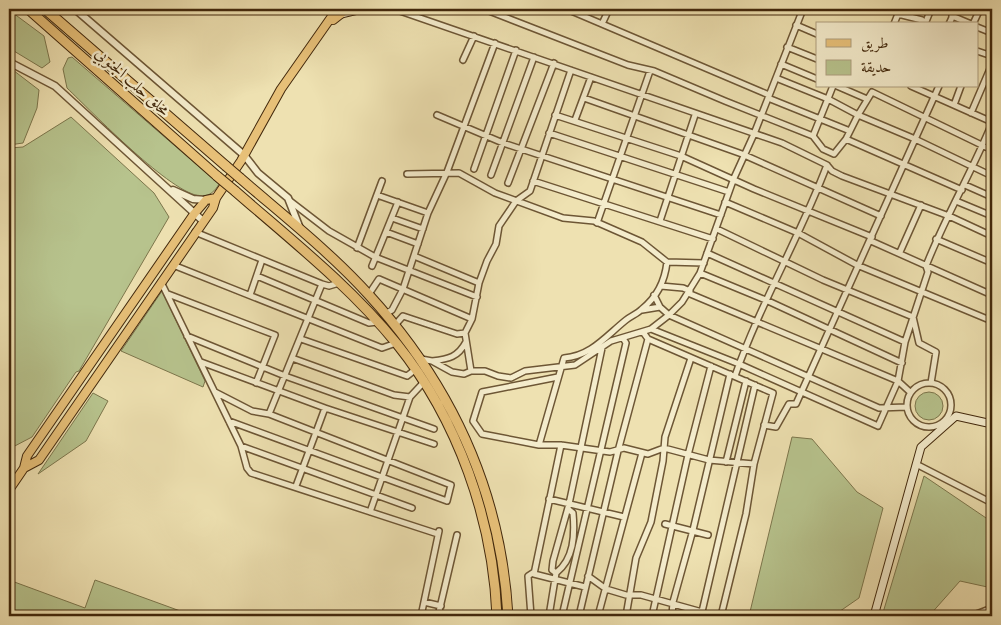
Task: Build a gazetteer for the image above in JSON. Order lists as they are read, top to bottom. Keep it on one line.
{"streets":{"highway":["محلق حلب الجنوبي"]},"legend":["طريق","حديقة"]}
